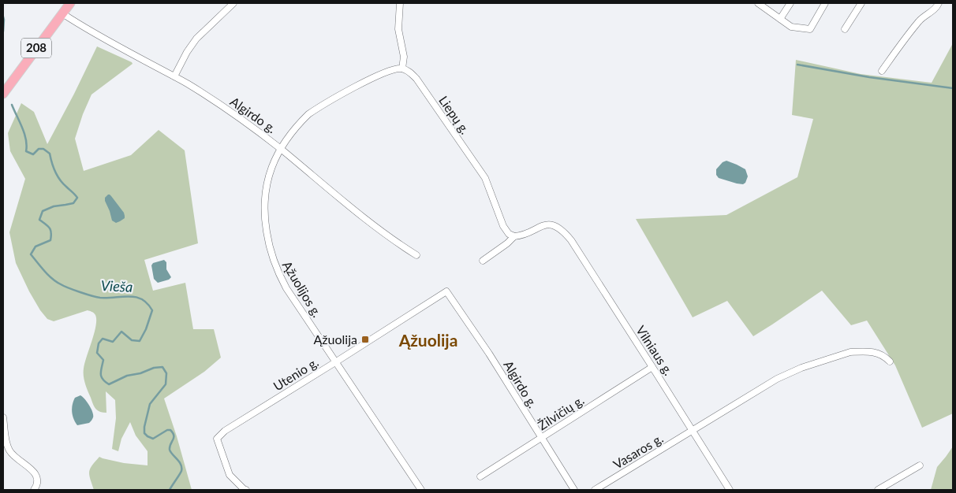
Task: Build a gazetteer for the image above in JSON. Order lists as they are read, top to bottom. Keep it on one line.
{"streets":{"highway":["208"],"street":["Algirdo g.","Liepų g.","Ąžuolijos g.","Vilniaus g.","Utenio g.","Žilvičių g.","Vasaros g."]},"crossings":[["208","Algirdo g."],["Algirdo g.","Ąžuolijos g."],["Algirdo g.","Utenio g."],["Algirdo g.","Žilvičių g."],["Liepų g.","Ąžuolijos g."],["Liepų g.","Vilniaus g."],["Ąžuolijos g.","Utenio g."],["Vilniaus g.","Žilvičių g."],["Vilniaus g.","Vasaros g."]],"districts":["Ąžuolija"],"water":["Vieša"],"places":{"transit":["Ąžuolija"]}}
